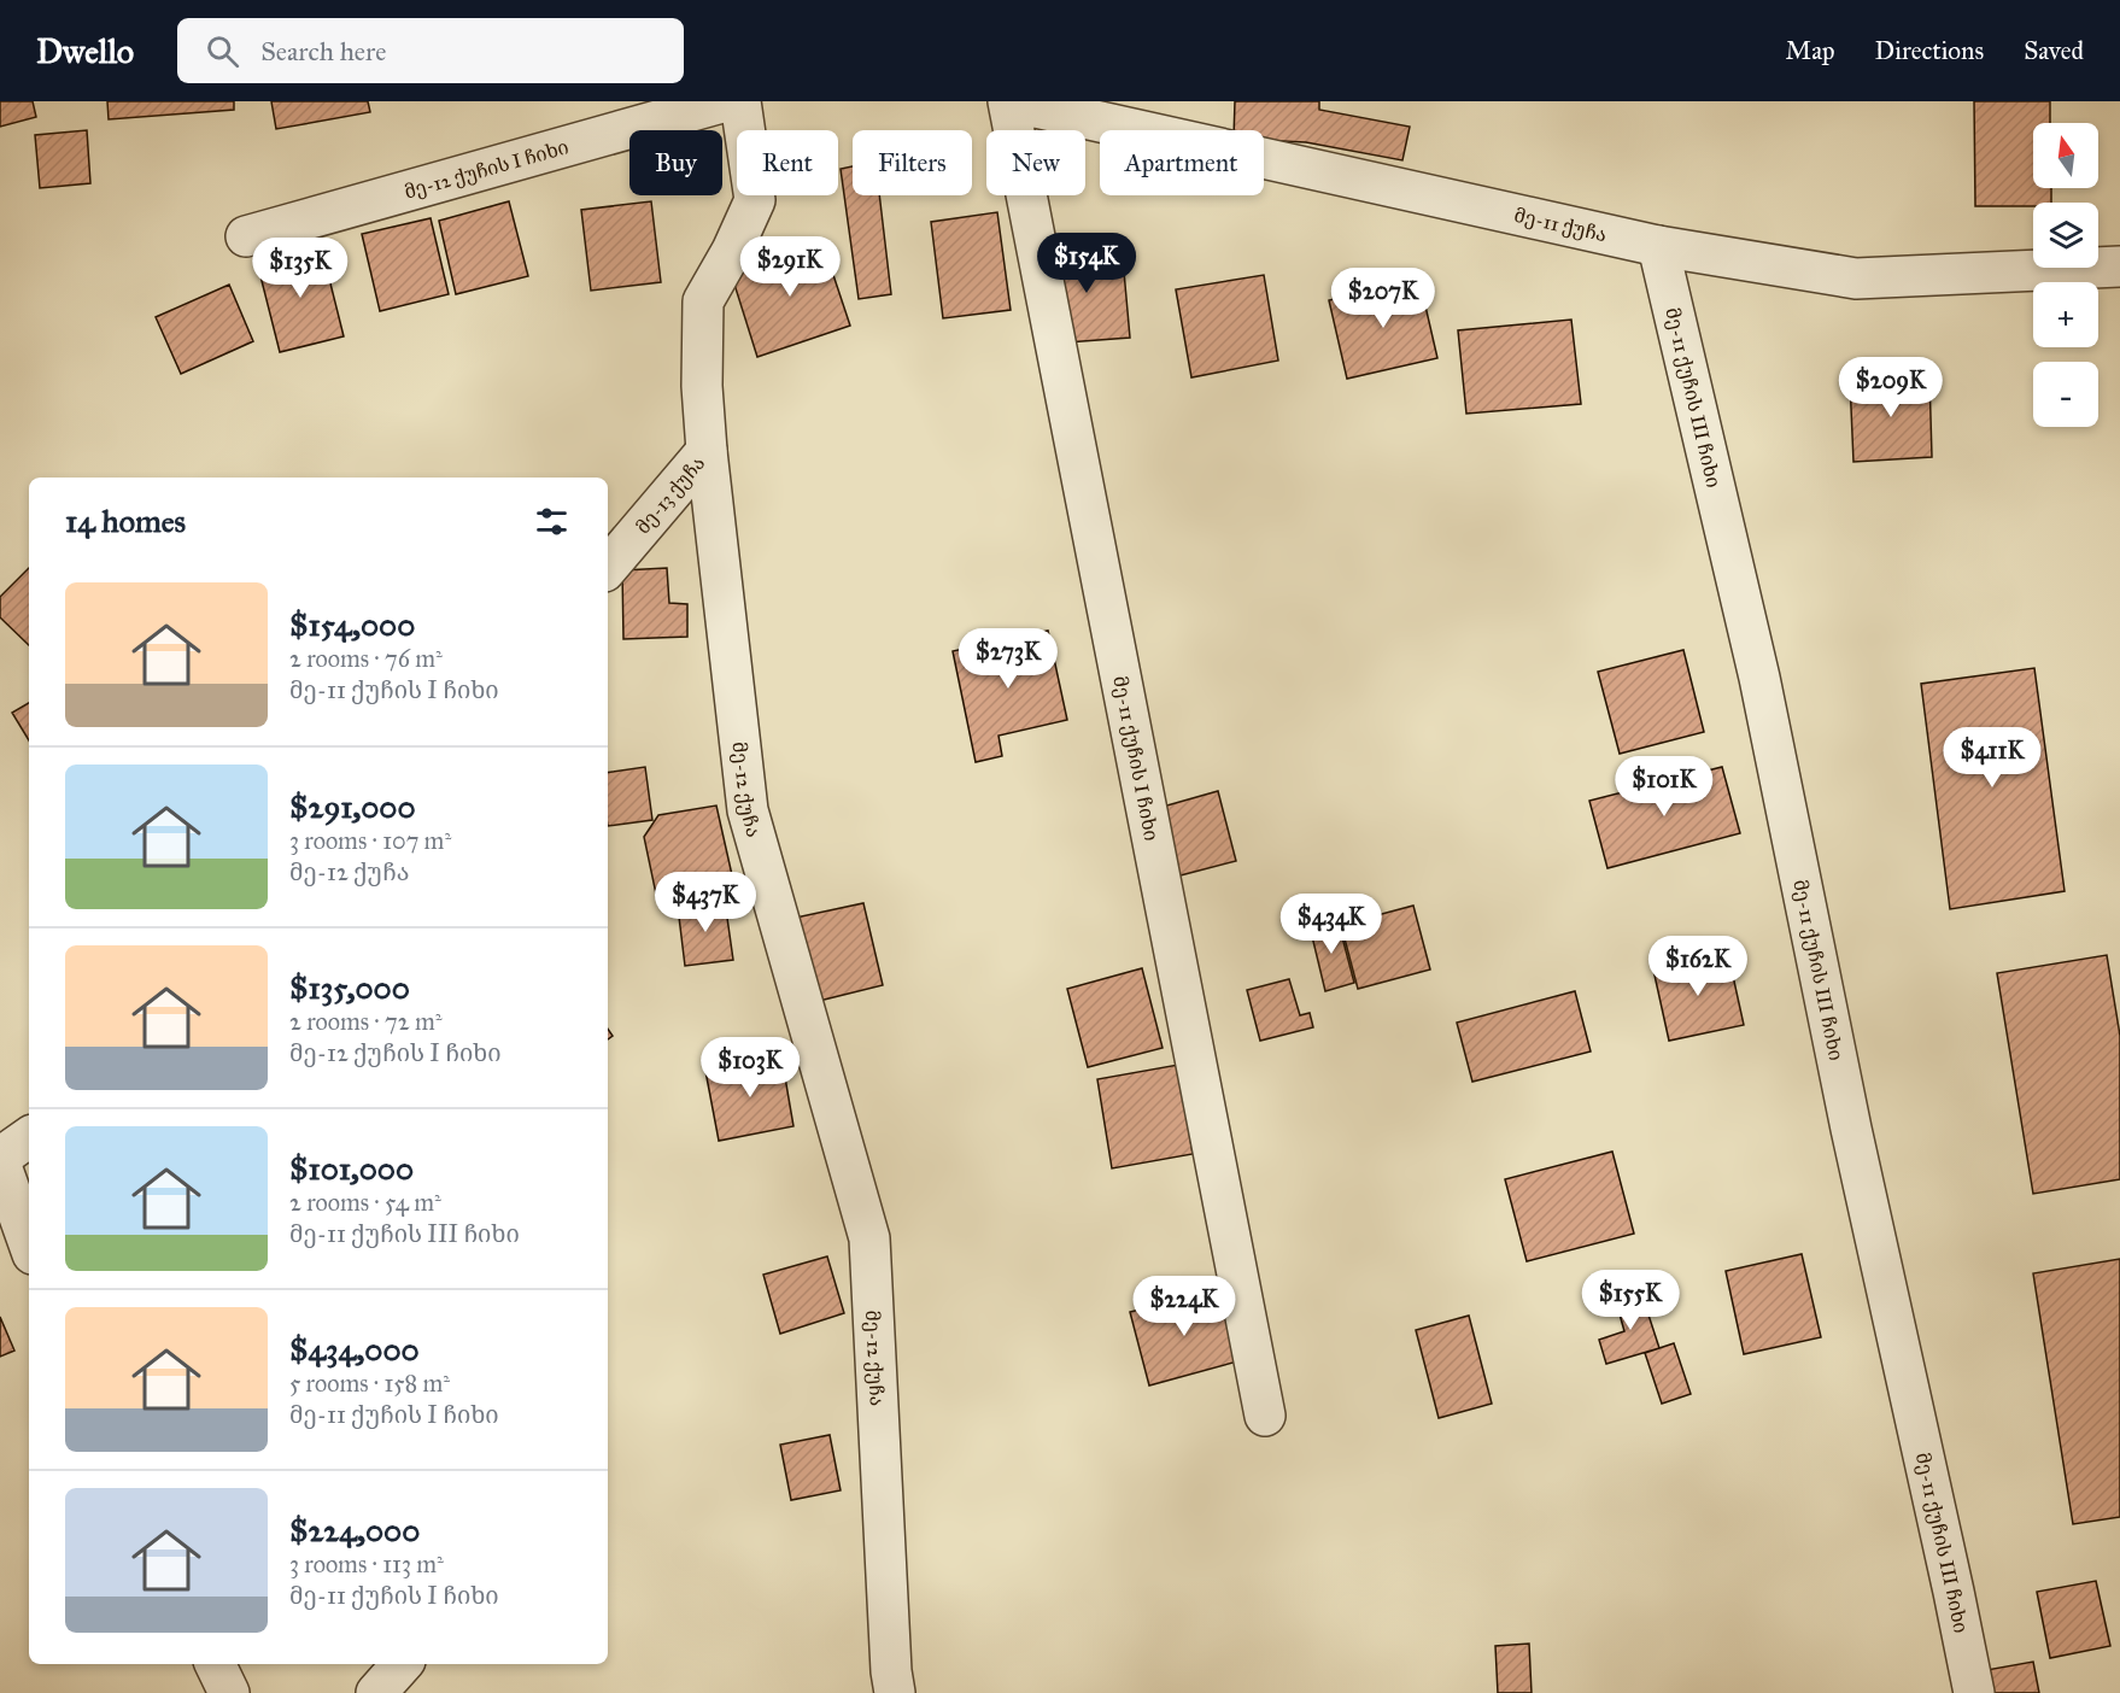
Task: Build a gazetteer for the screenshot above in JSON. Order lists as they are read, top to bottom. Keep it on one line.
{"streets":{"street":["მე-12 ქუჩის I ჩიხი","მე-11 ქუჩა","მე-11 ქუჩის III ჩიხი","მე-13 ქუჩა","მე-11 ქუჩის I ჩიხი","მე-12 ქუჩა"]},"crossings":[["მე-11 ქუჩა","მე-11 ქუჩის III ჩიხი"],["მე-11 ქუჩა","მე-11 ქუჩის I ჩიხი"],["მე-13 ქუჩა","მე-12 ქუჩა"]],"north":"top","page":{"header":"Dwello","search":"Search here","nav":["Map","Directions","Saved"],"map_buttons":["+","−"],"chip":["Buy","Rent","Filters","New","Apartment"],"price":["$154K","$291K","$135K","$207K","$209K","$273K","$411K","$101K","$437K","$434K","$162K","$103K","$155K","$224K"],"heading":"14 homes","list":[{"name":"$154,000","note":"2 rooms · 76 m² · მე-11 ქუჩის I ჩიხი"},{"name":"$291,000","note":"3 rooms · 107 m² · მე-12 ქუჩა"},{"name":"$135,000","note":"2 rooms · 72 m² · მე-12 ქუჩის I ჩიხი"},{"name":"$101,000","note":"2 rooms · 54 m² · მე-11 ქუჩის III ჩიხი"},{"name":"$434,000","note":"5 rooms · 158 m² · მე-11 ქუჩის I ჩიხი"},{"name":"$224,000","note":"3 rooms · 113 m² · მე-11 ქუჩის I ჩიხი"}]}}
